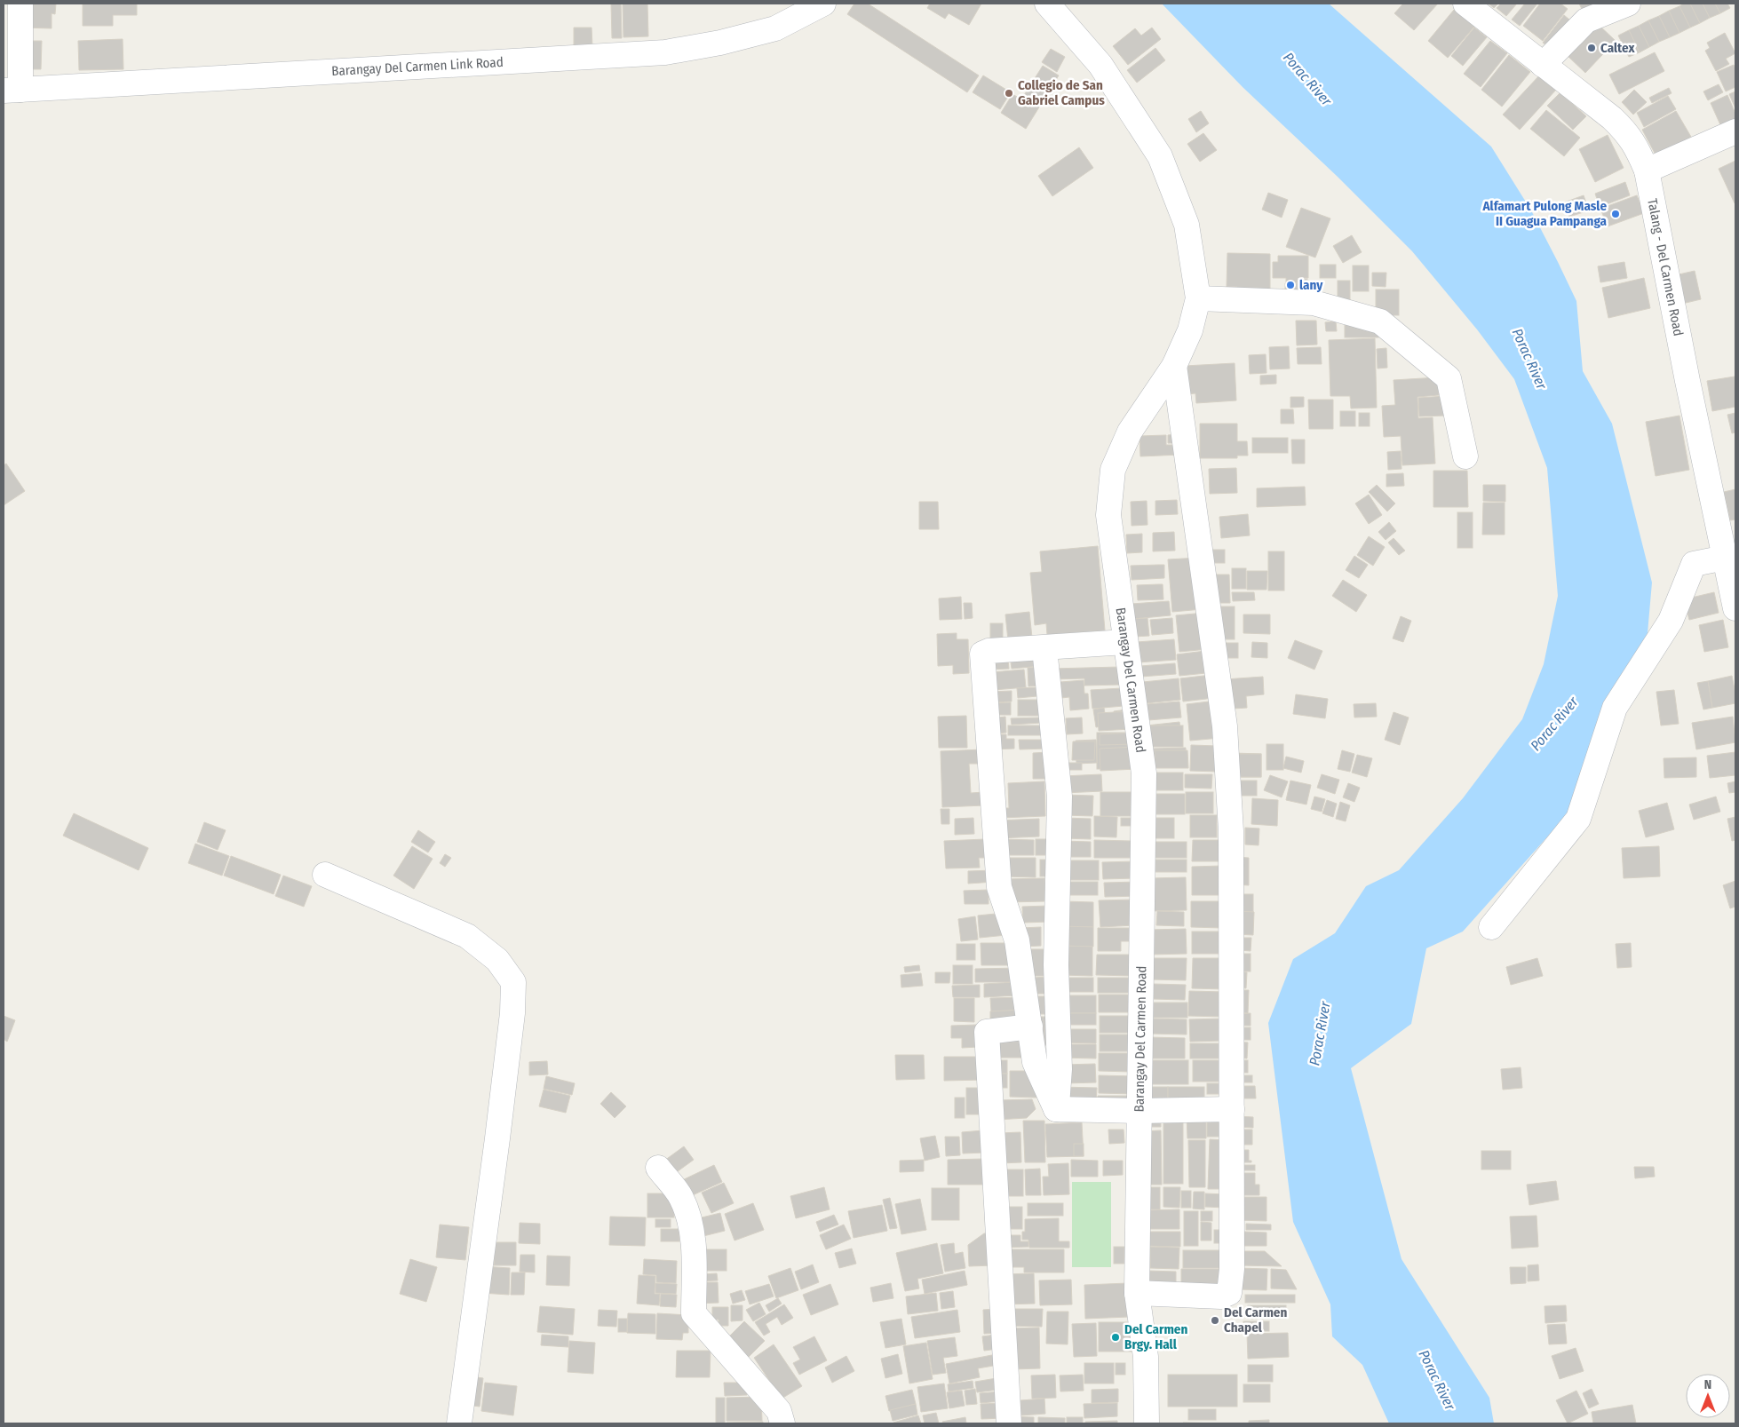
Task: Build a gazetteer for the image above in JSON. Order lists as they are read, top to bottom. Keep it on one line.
{"streets":{"street":["Barangay Del Carmen Link Road","Talang - Del Carmen Road","Barangay Del Carmen Road"]},"water":["Porac River"],"places":["Caltex","Collegio de San Gabriel Campus","Alfamart Pulong Masle II Guagua Pampanga","lany","Del Carmen Chapel","Del Carmen Brgy. Hall"],"north":"top"}
